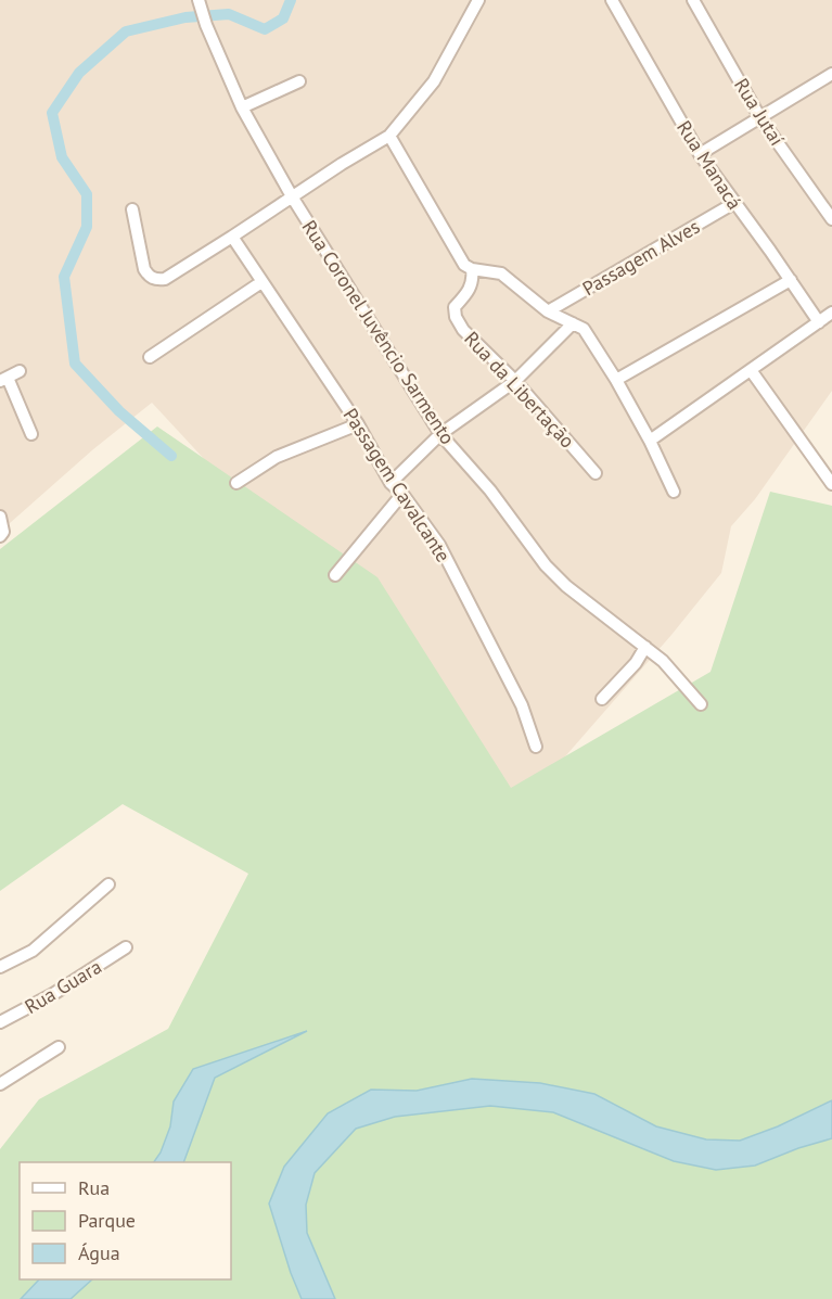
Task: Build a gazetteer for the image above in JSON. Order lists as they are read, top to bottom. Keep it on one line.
{"streets":{"street":["Rua Jutaí","Rua Manacá","Passagem Alves","Rua Coronel Juvêncio Sarmento","Rua da Libertação","Passagem Cavalcante","Rua Guara"]},"crossings":[["Rua Manacá","Passagem Alves"],["Passagem Alves","Rua Coronel Juvêncio Sarmento"],["Passagem Alves","Rua da Libertação"],["Passagem Alves","Passagem Cavalcante"]],"legend":["Rua","Parque","Água"]}
